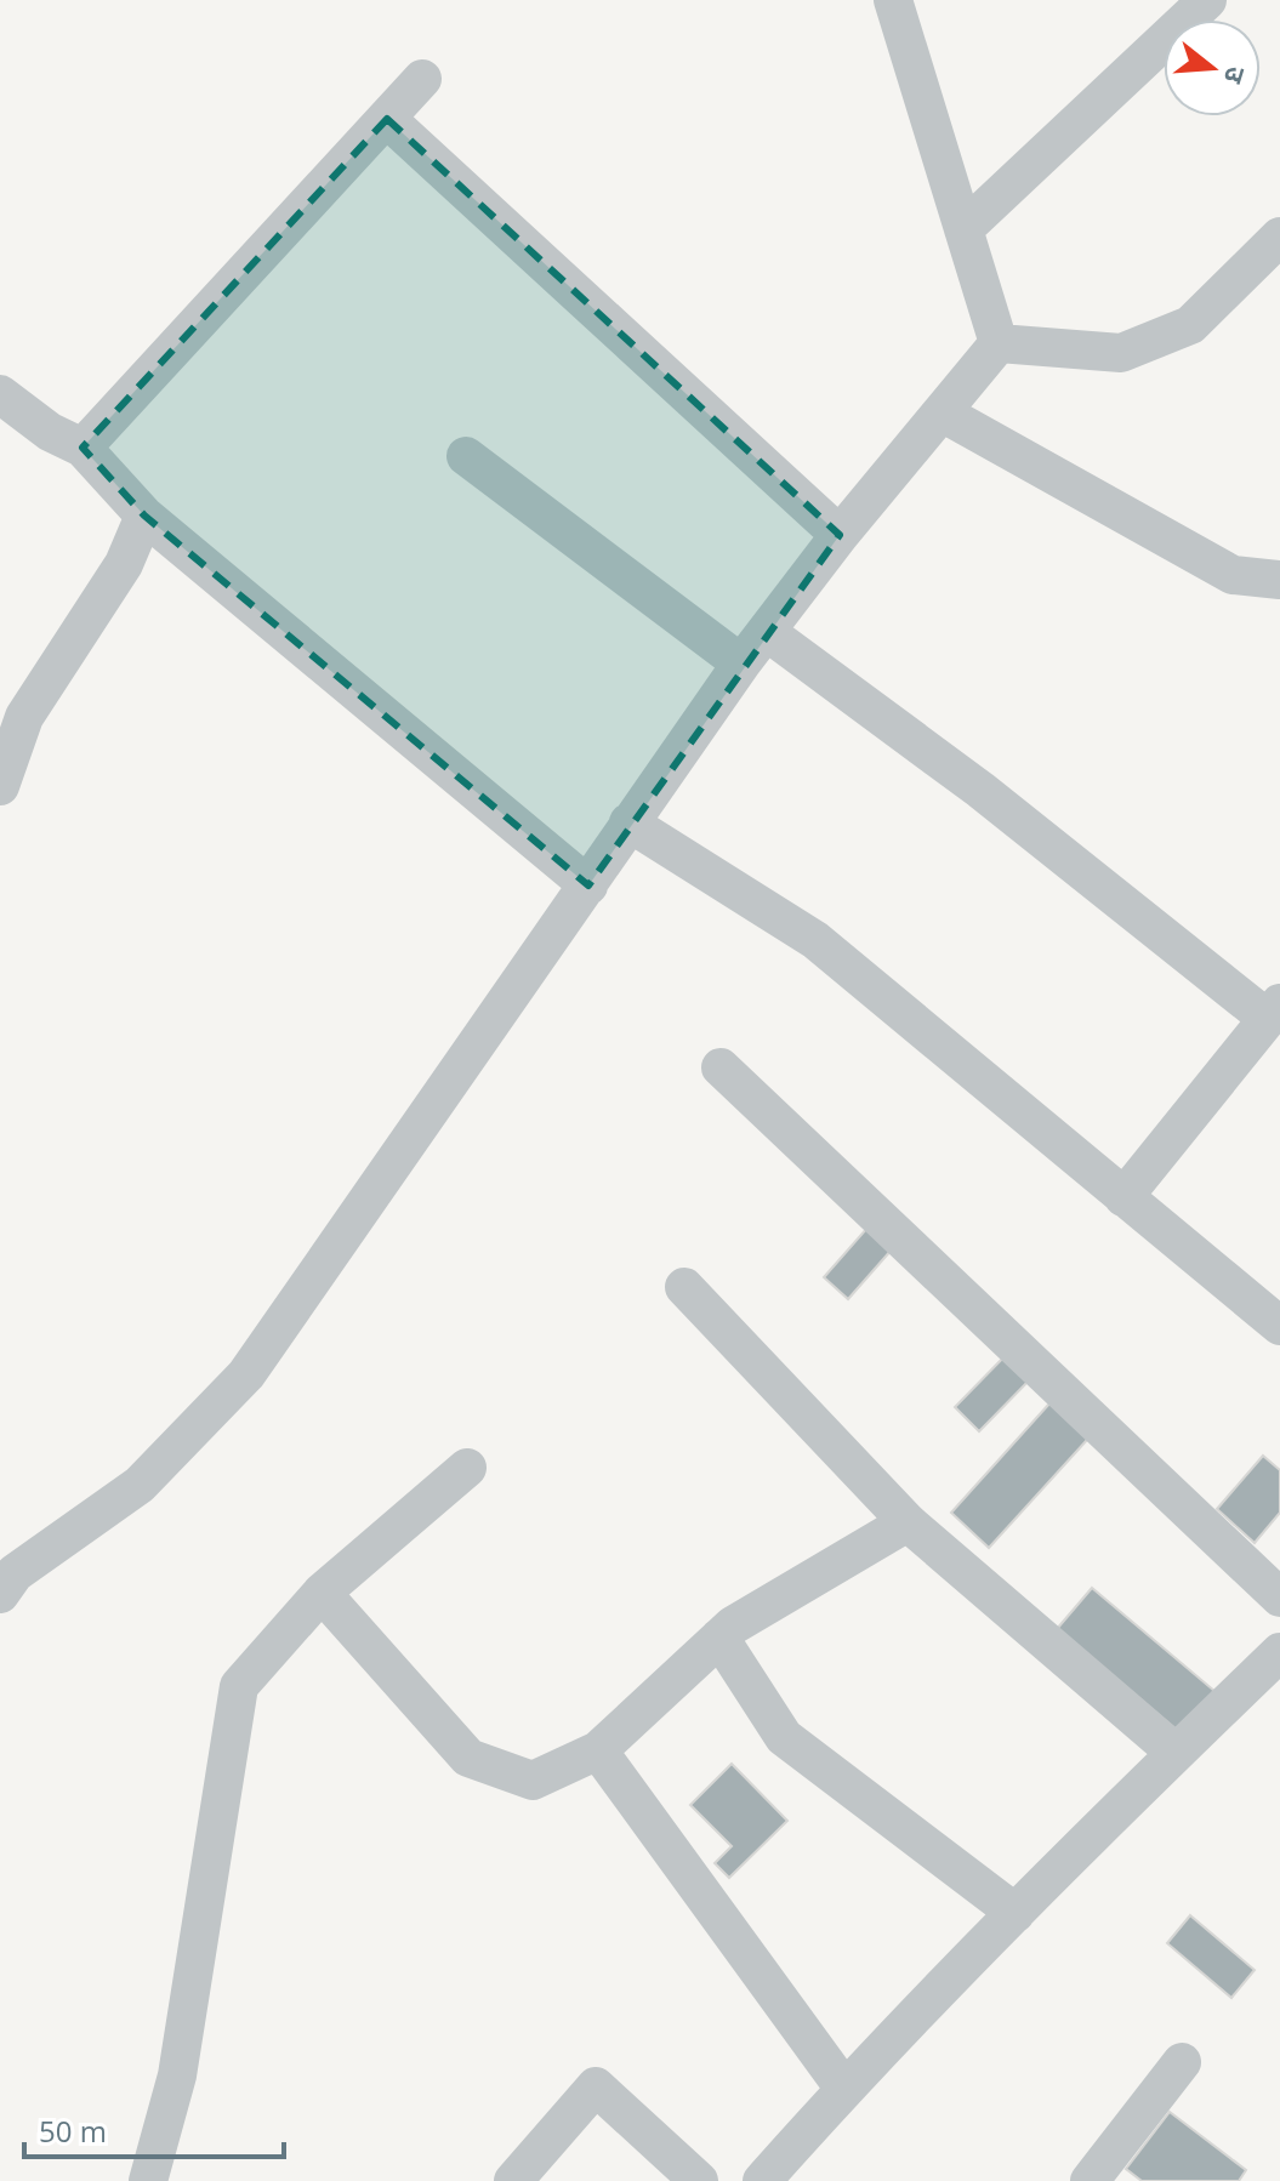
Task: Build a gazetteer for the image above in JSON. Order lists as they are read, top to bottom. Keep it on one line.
{"scale_bar":"50 m","north":"right"}
